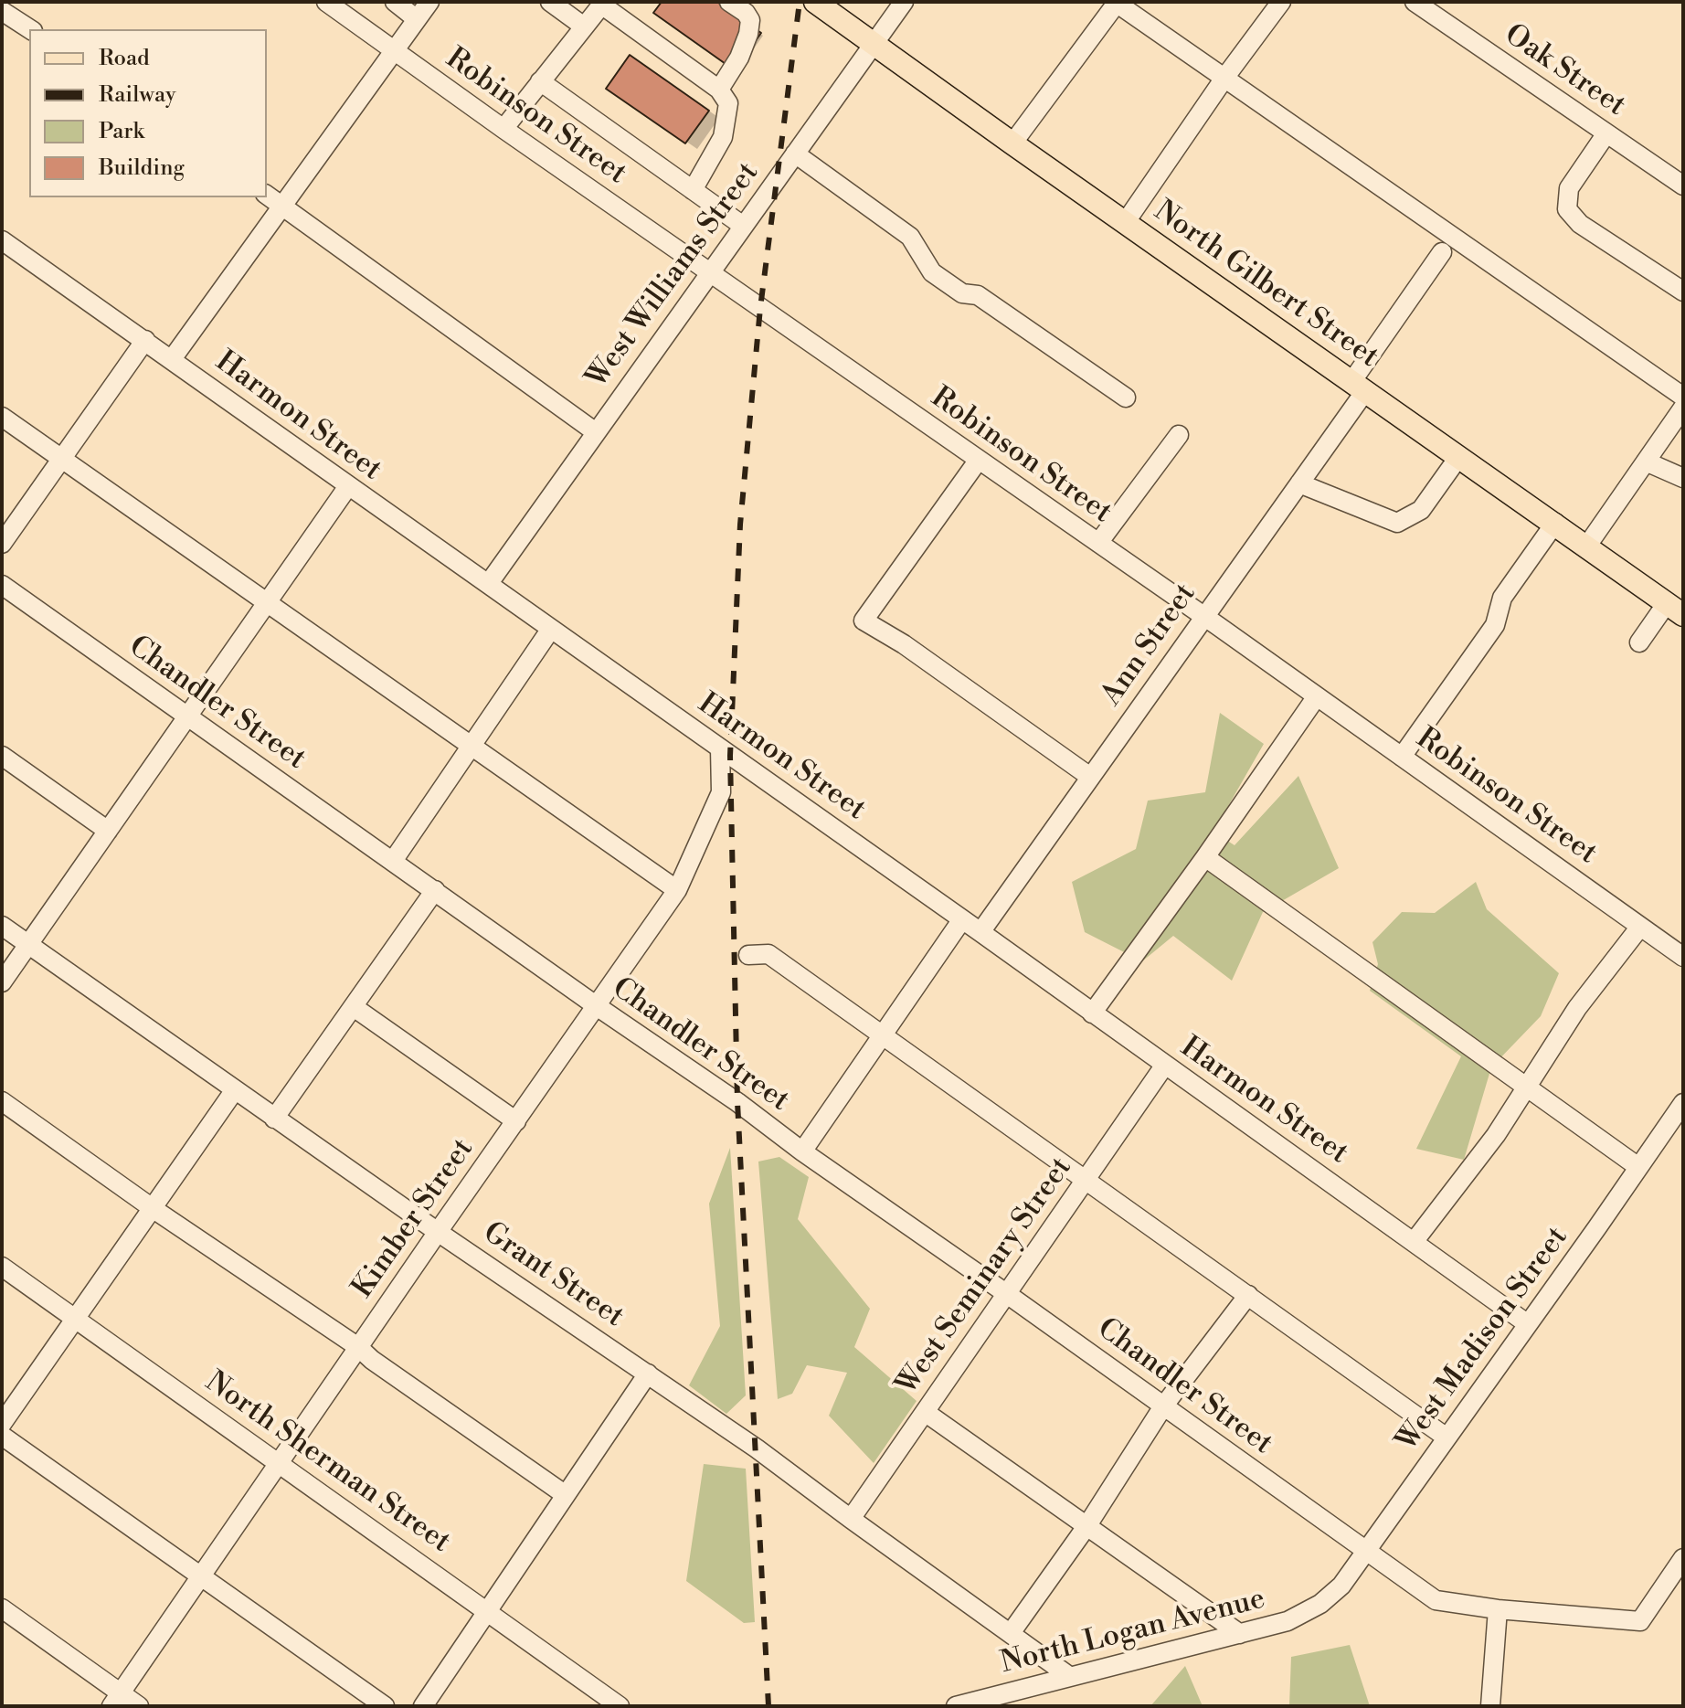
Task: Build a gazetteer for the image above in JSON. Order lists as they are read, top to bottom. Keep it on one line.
{"streets":{"main road":["North Gilbert Street"],"street":["Oak Street","Robinson Street","West Williams Street","Harmon Street","Ann Street","Chandler Street","Kimber Street","Grant Street","West Seminary Street","West Madison Street","North Sherman Street","North Logan Avenue"]},"crossings":[["Robinson Street","West Williams Street"],["Robinson Street","Ann Street"],["West Williams Street","North Gilbert Street"],["West Williams Street","Harmon Street"],["North Gilbert Street","Ann Street"],["Harmon Street","Ann Street"],["Harmon Street","Kimber Street"],["Harmon Street","West Seminary Street"],["Harmon Street","West Madison Street"],["Chandler Street","Kimber Street"],["Chandler Street","West Seminary Street"],["Chandler Street","West Madison Street"],["Kimber Street","Grant Street"],["Kimber Street","North Sherman Street"],["Grant Street","West Seminary Street"],["Grant Street","North Logan Avenue"],["West Madison Street","North Logan Avenue"]],"legend":["Road","Railway","Park","Building"]}
